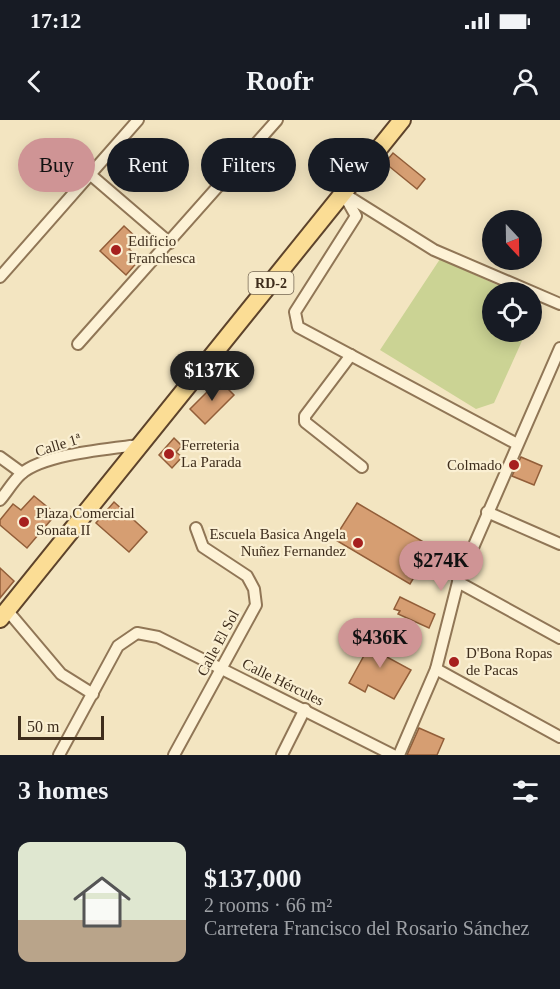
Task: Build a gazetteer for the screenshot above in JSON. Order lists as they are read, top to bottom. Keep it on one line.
{"streets":{"main road":["RD-2"],"street":["Calle 1ª","Calle El Sol","Calle Hércules"]},"crossings":[["RD-2","Calle 1ª"],["Calle El Sol","Calle Hércules"]],"places":["Edificio Franchesca","Ferreteria La Parada","Colmado","Plaza Comercial Sonata II","Escuela Basica Angela Nuñez Fernandez","D'Bona Ropas de Pacas"],"scale_bar":"50 m","north":"bottom","page":{"status":"17:12","header":"Roofr","chip":["Buy","Rent","Filters","New"],"price":["$137K","$274K","$436K"],"scale":"50 m","heading":"3 homes","list":[{"name":"$137,000","note":"2 rooms · 66 m² · Carretera Francisco del Rosario Sánchez"}]}}
